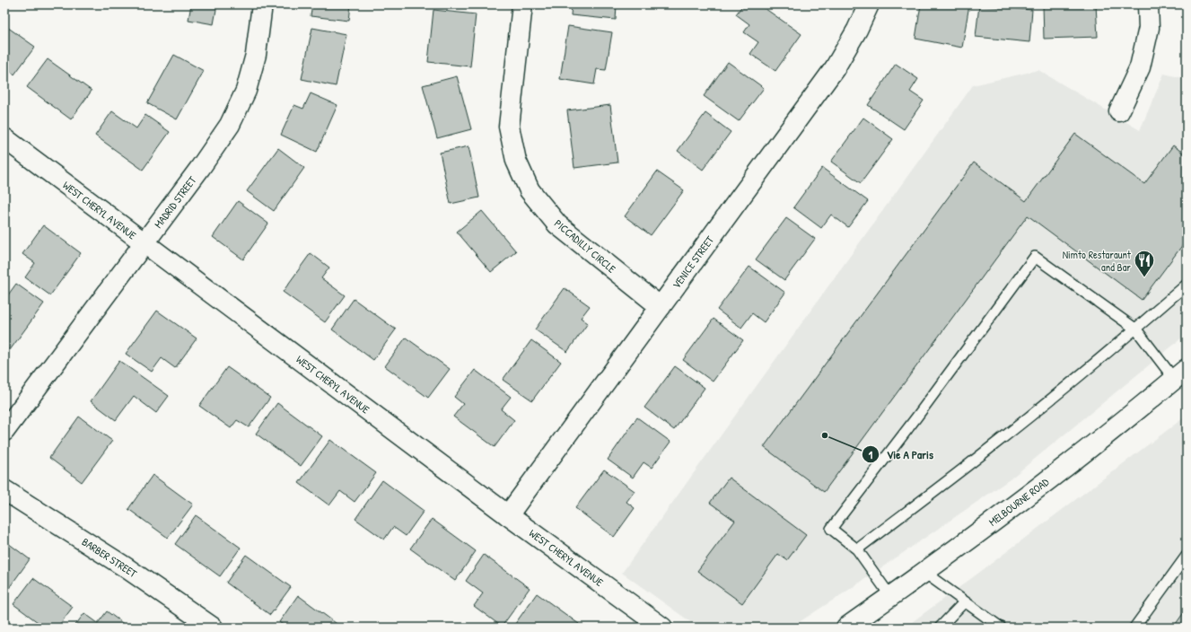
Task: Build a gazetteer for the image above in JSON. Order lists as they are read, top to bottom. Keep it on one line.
{"streets":{"street":["MADRID STREET","WEST CHERYL AVENUE","PICCADILLY CIRCLE","VENICE STREET","MELBOURNE ROAD","BARBER STREET"]},"crossings":[["MADRID STREET","WEST CHERYL AVENUE"],["WEST CHERYL AVENUE","VENICE STREET"],["PICCADILLY CIRCLE","VENICE STREET"]],"places":{"restaurant":["Nimto Restaraunt and Bar"],"other":["Vie A Paris"]}}
